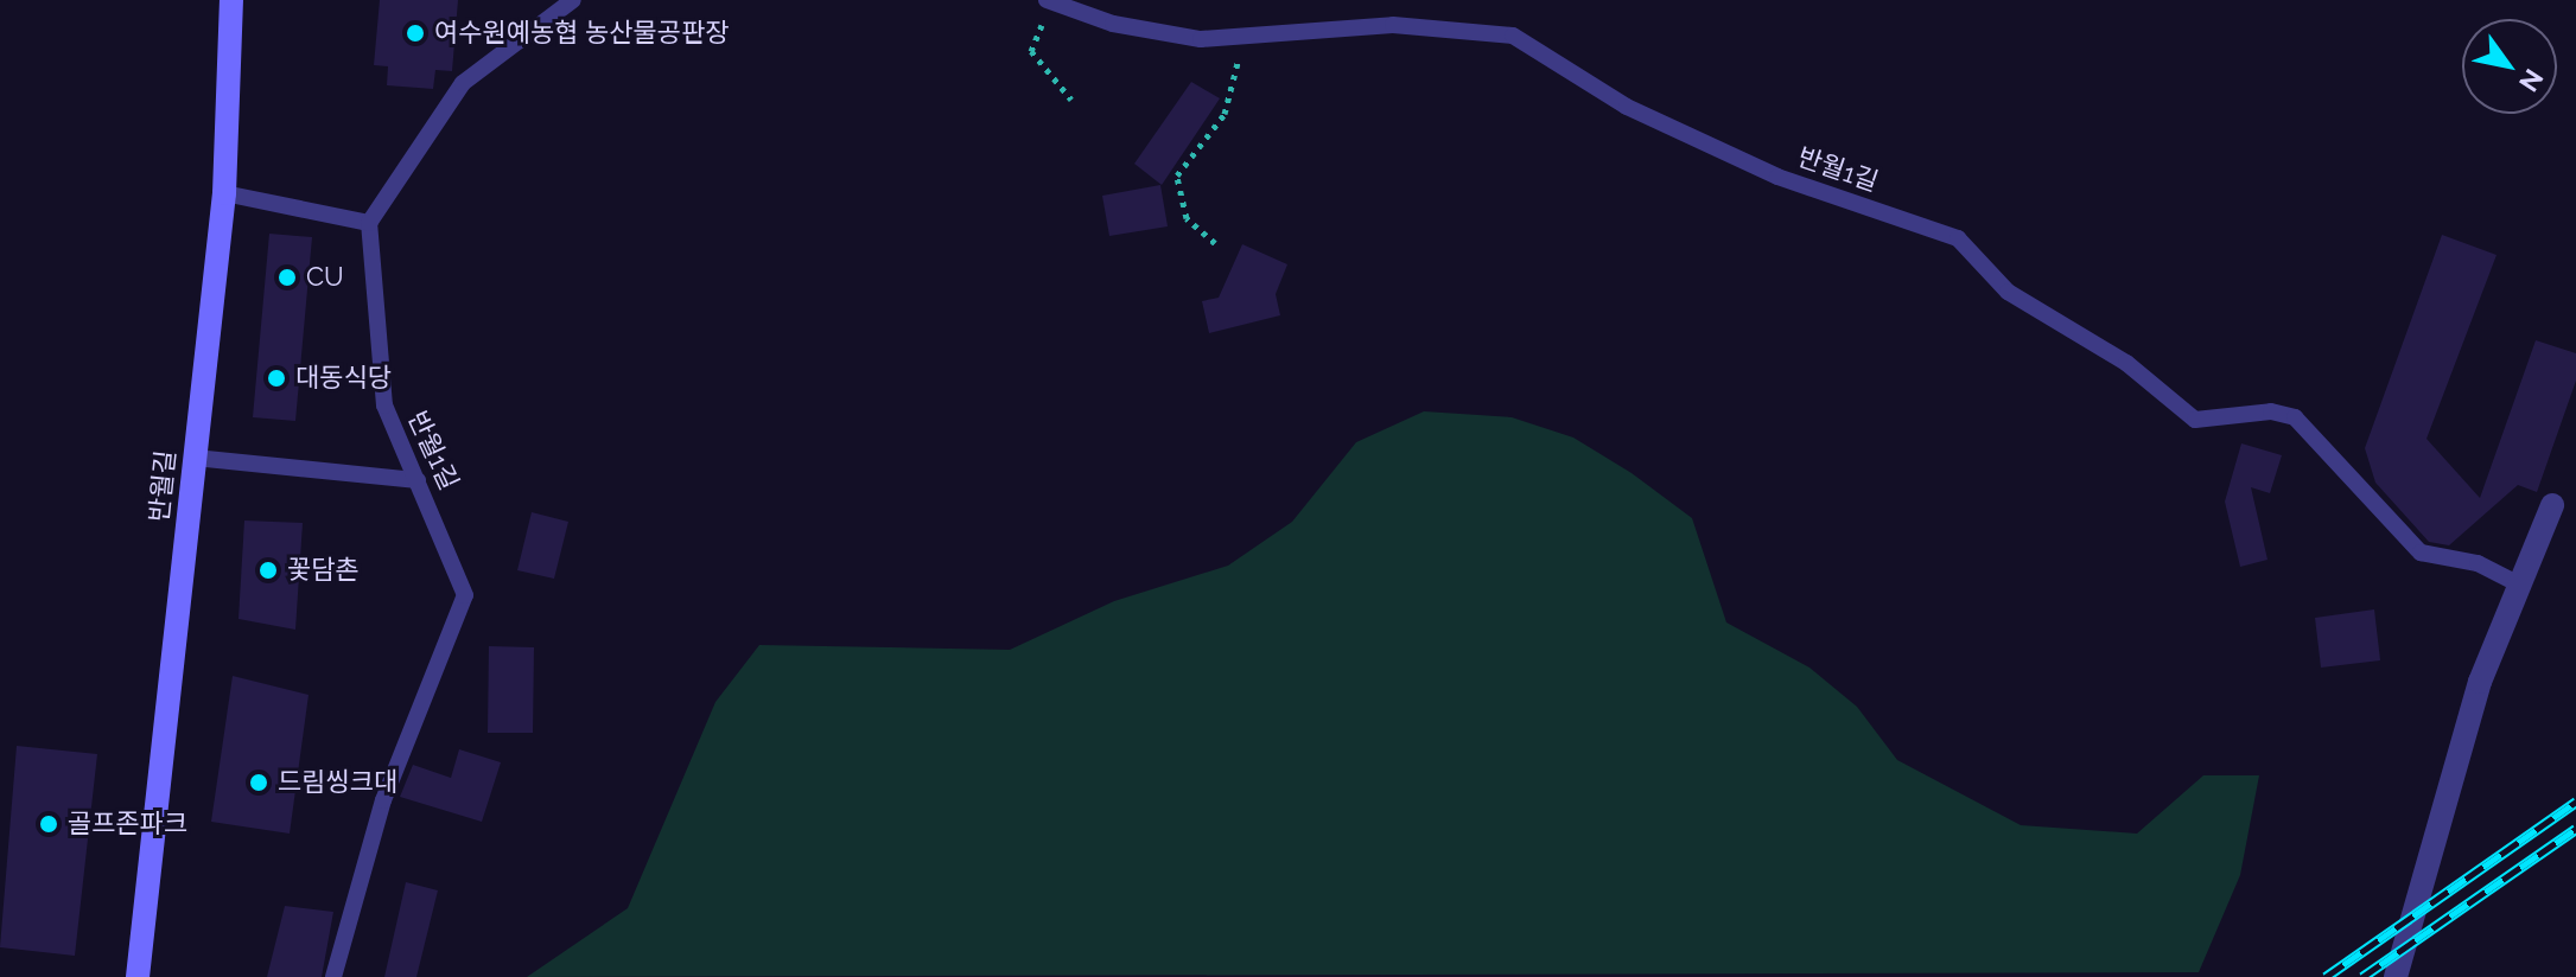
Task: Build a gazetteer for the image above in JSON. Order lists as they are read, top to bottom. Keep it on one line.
{"streets":{"street":["반월길"],"lane":["반월1길"]},"places":["여수원예농협 농산물공판장","CU","대동식당","꽃담촌","드림씽크대","골프존파크"],"north":"bottom right"}
